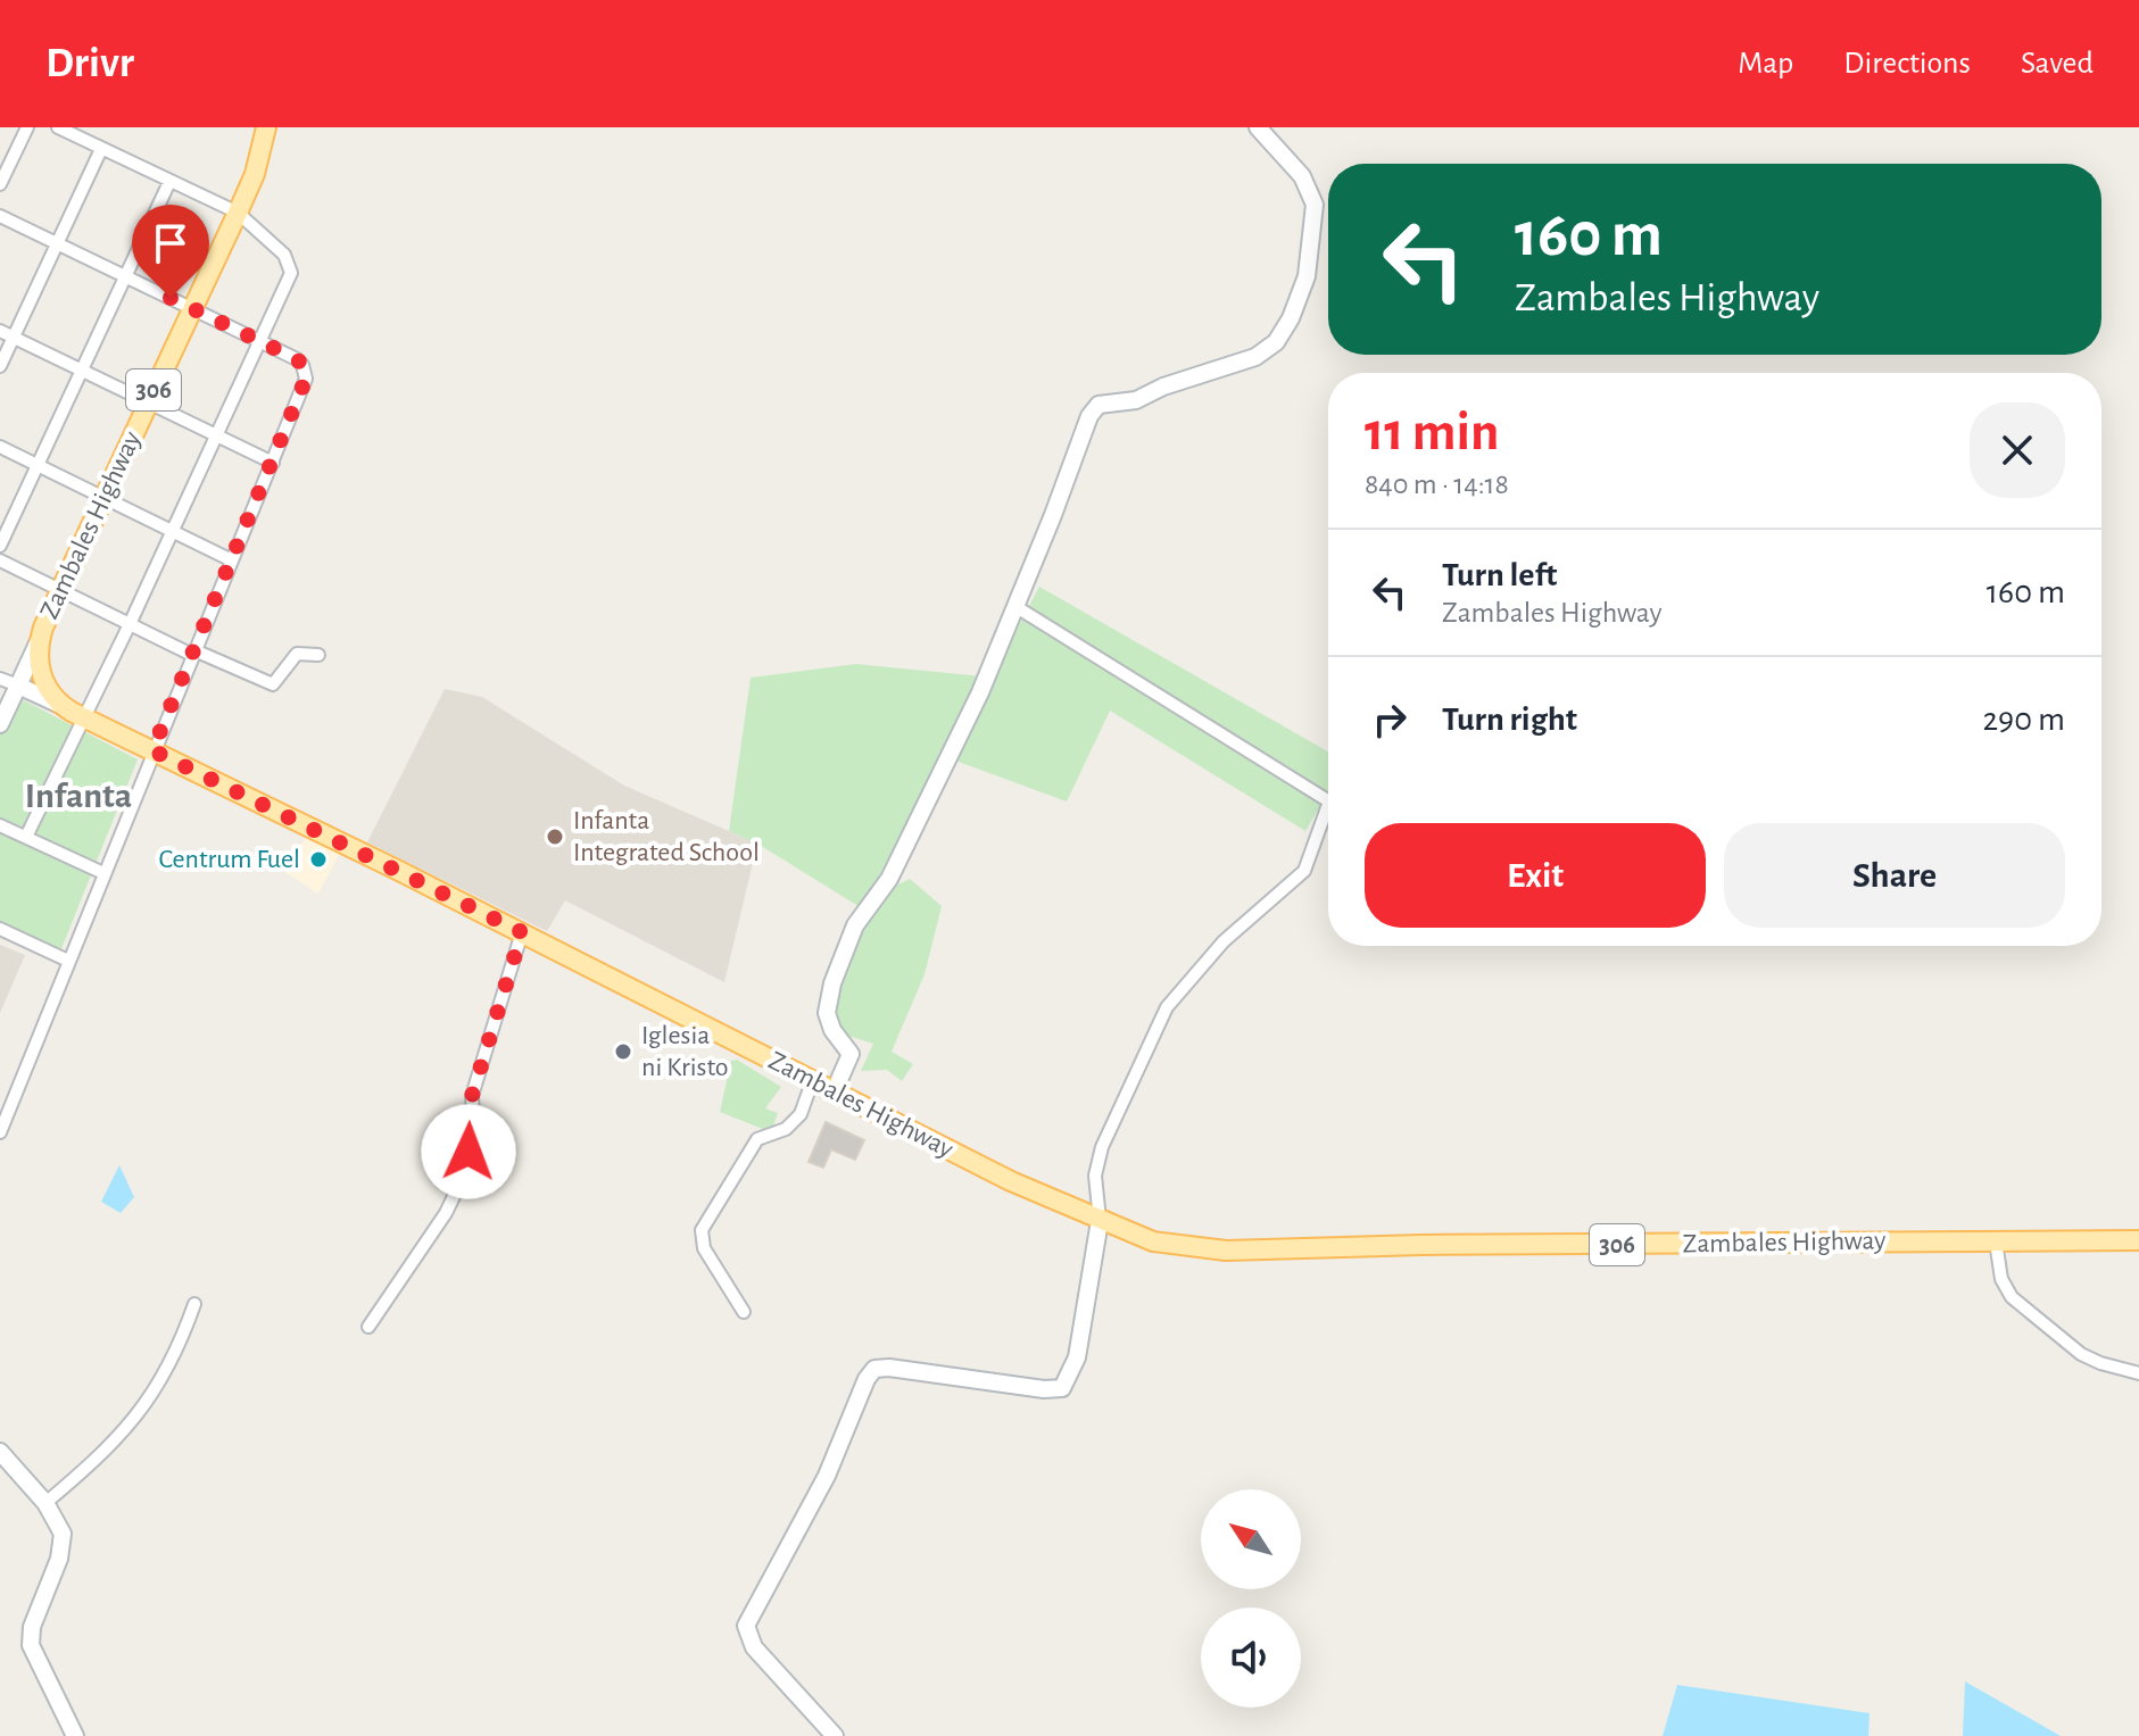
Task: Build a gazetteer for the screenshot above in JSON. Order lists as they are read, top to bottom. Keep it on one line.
{"streets":{"main road":["306","Zambales Highway"]},"districts":["Infanta"],"places":["Infanta Integrated School","Centrum Fuel","Iglesia ni Kristo"],"north":"top left","page":{"header":"Drivr","nav":["Map","Directions","Saved"],"turn":["160 m","Zambales Highway"],"heading":["11 min","840 m · 14:18"],"list":[{"name":"Turn left","note":"Zambales Highway","value":"160 m"},{"name":"Turn right","value":"290 m"}],"buttons":["Exit","Share"]}}
